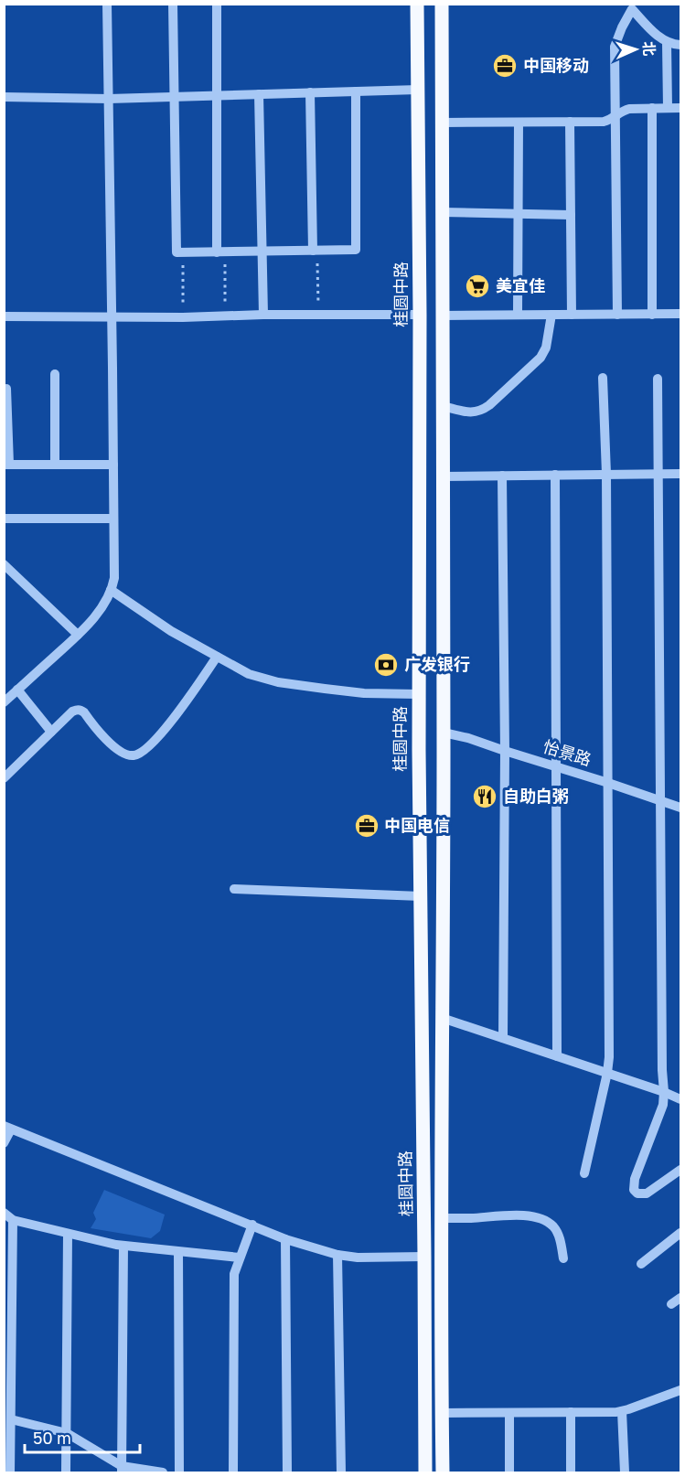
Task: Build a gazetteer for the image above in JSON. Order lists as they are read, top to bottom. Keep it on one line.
{"streets":{"main road":["桂圆中路"],"street":["怡景路"]},"places":{"office":["中国移动","中国电信"],"supermarket":["美宜佳"],"bank":["广发银行"],"restaurant":["自助白粥"]},"scale_bar":"50 m","north":"right"}
